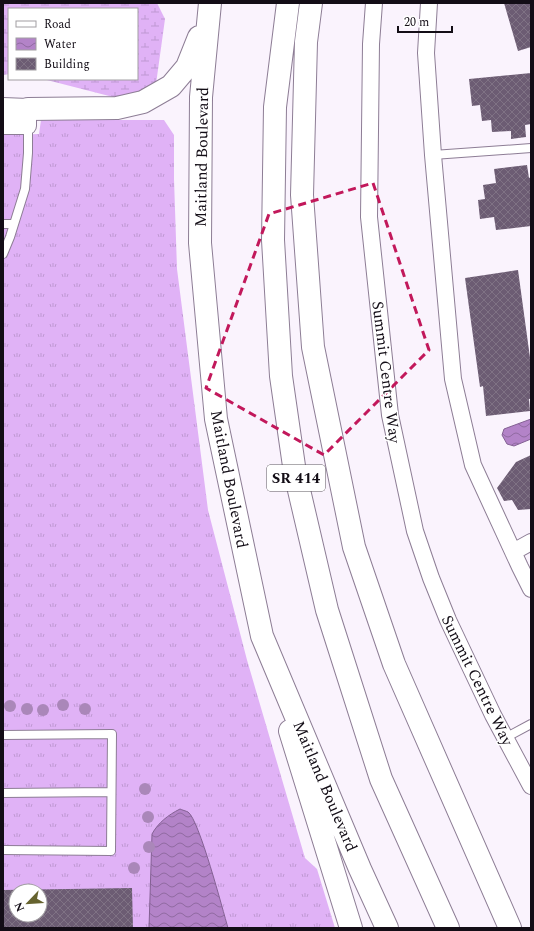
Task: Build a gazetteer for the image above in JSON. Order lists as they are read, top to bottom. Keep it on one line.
{"streets":{"highway":["Maitland Boulevard","SR 414"],"street":["Summit Centre Way"]},"legend":["Road","Water","Building"],"scale_bar":"20 m","north":"bottom left"}
